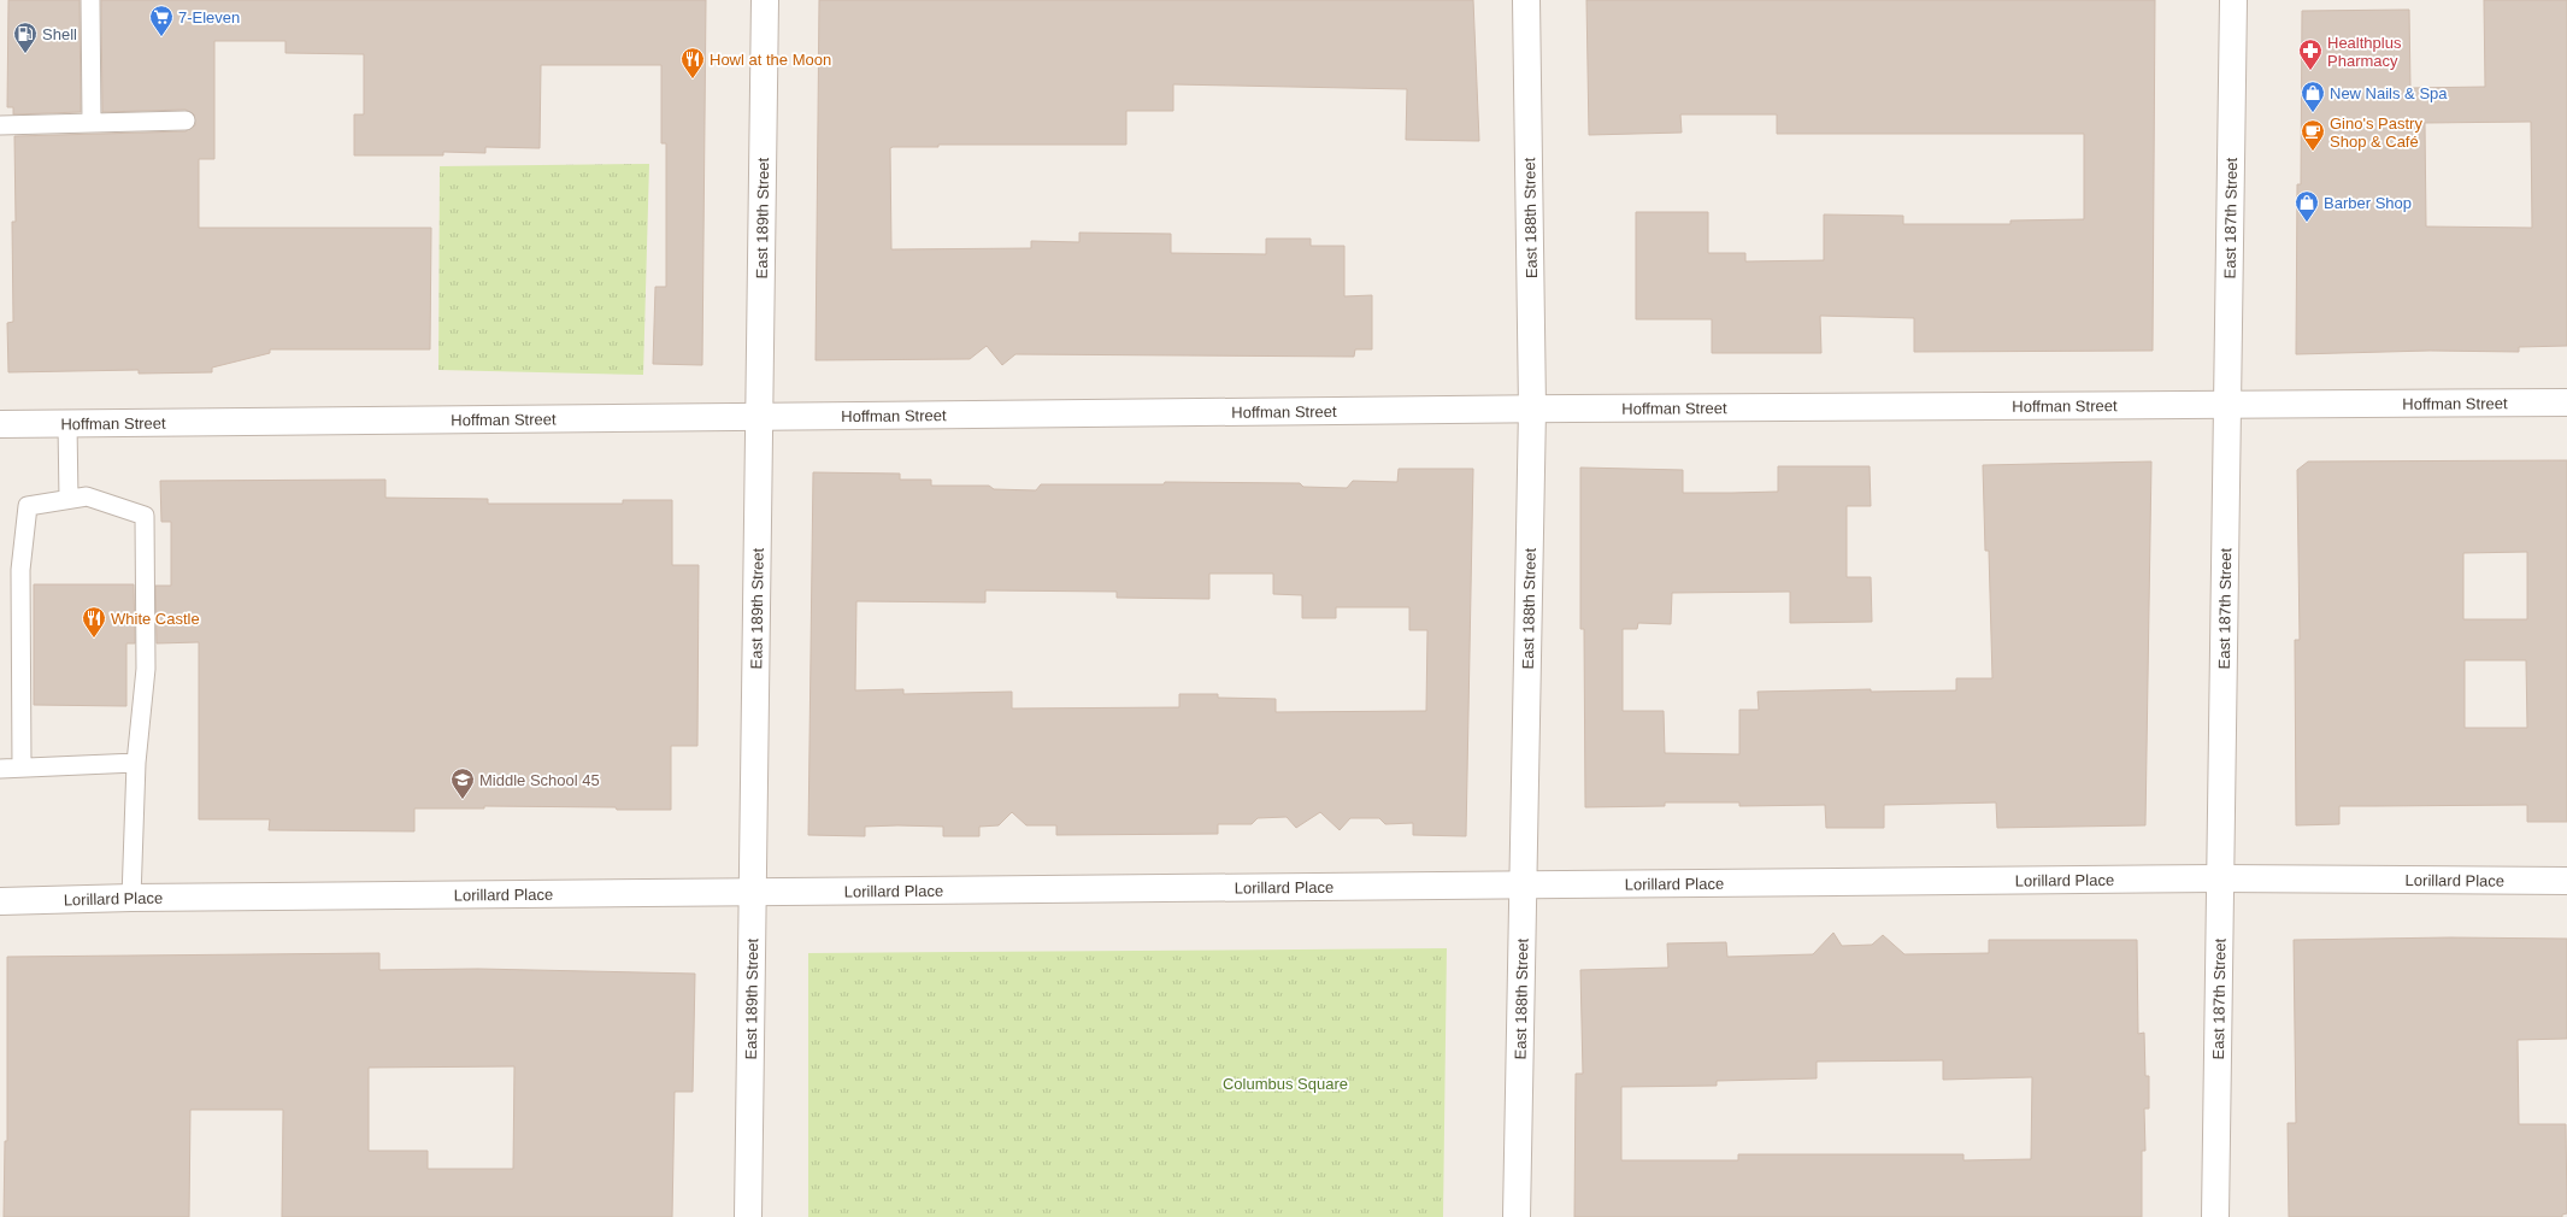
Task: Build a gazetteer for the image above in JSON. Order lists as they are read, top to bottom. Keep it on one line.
{"streets":{"street":["East 189th Street","East 188th Street","East 187th Street","Hoffman Street","Lorillard Place"]},"crossings":[["East 189th Street","Hoffman Street"],["East 189th Street","Lorillard Place"],["East 188th Street","Hoffman Street"],["East 188th Street","Lorillard Place"],["East 187th Street","Hoffman Street"],["East 187th Street","Lorillard Place"]],"parks":["Columbus Square"],"places":{"supermarket":["7-Eleven"],"fuel station":["Shell"],"pharmacy":["Healthplus Pharmacy"],"restaurant":["Howl at the Moon","White Castle"],"shop":["New Nails & Spa","Barber Shop"],"cafe":["Gino's Pastry Shop & Café"],"school or university":["Middle School 45"]}}
